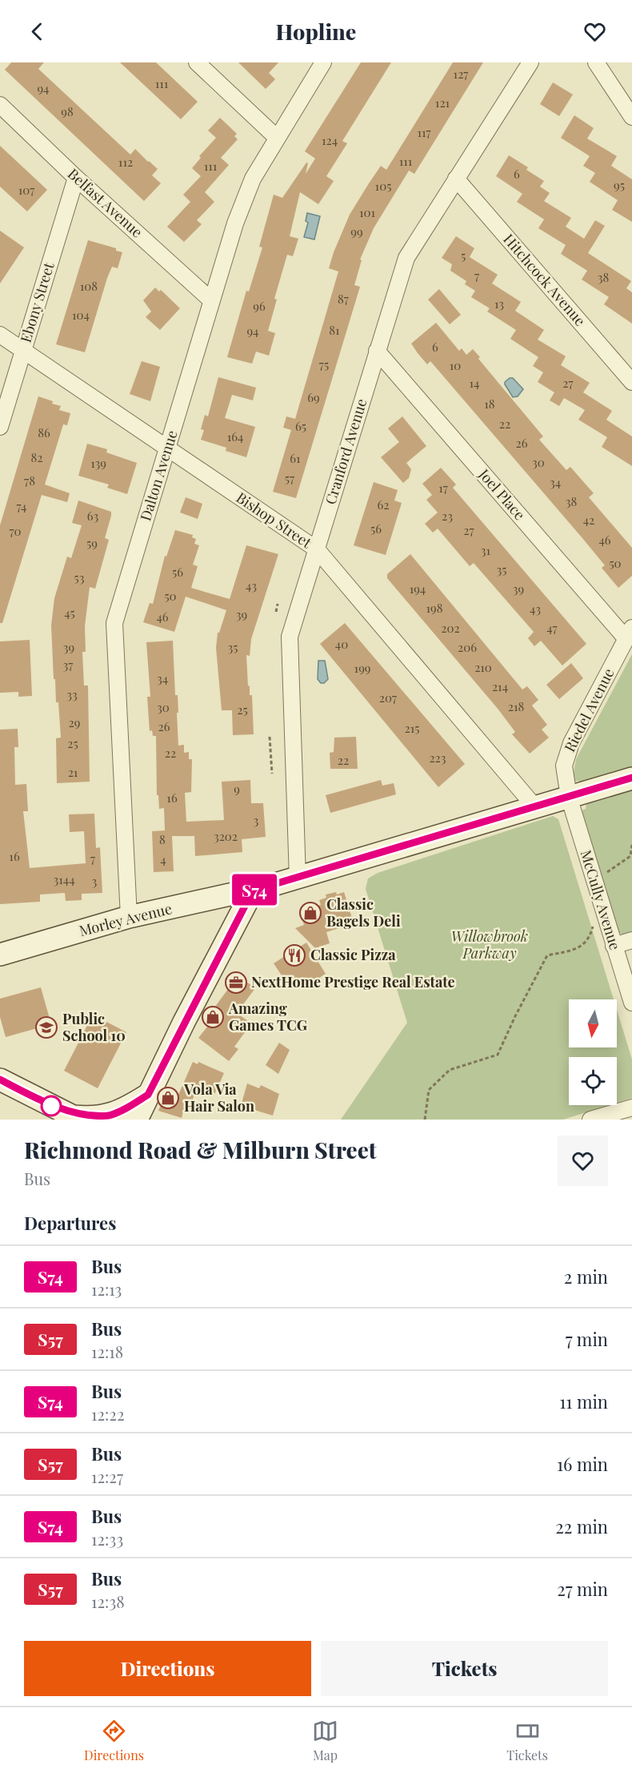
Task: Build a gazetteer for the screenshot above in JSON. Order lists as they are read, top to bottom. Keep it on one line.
{"streets":{"street":["Belfast Avenue","Hitchcock Avenue","Ebony Street","Cranford Avenue","Dalton Avenue","Joel Place","Bishop Street","Riedel Avenue","McCully Avenue","Morley Avenue"]},"crossings":[["Belfast Avenue","Ebony Street"],["Belfast Avenue","Dalton Avenue"],["Hitchcock Avenue","Cranford Avenue"],["Ebony Street","Bishop Street"],["Cranford Avenue","Joel Place"],["Cranford Avenue","Bishop Street"],["Cranford Avenue","Morley Avenue"],["Dalton Avenue","Bishop Street"],["Dalton Avenue","Morley Avenue"],["Joel Place","Riedel Avenue"],["Bishop Street","Morley Avenue"],["Riedel Avenue","McCully Avenue"],["Riedel Avenue","Morley Avenue"],["McCully Avenue","Morley Avenue"]],"parks":["Willowbrook Parkway"],"places":{"shop":["Classic Bagels Deli","Amazing Games TCG","Vola Via Hair Salon"],"restaurant":["Classic Pizza"],"office":["NextHome Prestige Real Estate"],"school or university":["Public School 10"]},"lines":["bus line S74"],"house_numbers":["127","111","94","121","98","117","124","111","112","111","6","95","105","107","101","99","5","7","38","108","87","13","96","104","81","94","6","75","10","14","27","69","18","22","65","86","164","26","82","61","30","139","57","78","34","17","38","62","74","63","23","42","56","27","70","46","59","31","50","35","56","53","43","194","39","50","198","43","45","39","46","202","47","40","39","35","206","37","210","199","34","214","33","207","218","30","25","29","26","215","25","22","223","22","21","9","16","3","3202","8","16","7","4","3144","3"],"north":"bottom","page":{"header":"Hopline","on_map":"S74","heading":[["Richmond Road & Milburn Street","Bus"],"Departures"],"list":[{"mark":"S74","name":"Bus","note":"12:13","value":"2 min"},{"mark":"S57","name":"Bus","note":"12:18","value":"7 min"},{"mark":"S74","name":"Bus","note":"12:22","value":"11 min"},{"mark":"S57","name":"Bus","note":"12:27","value":"16 min"},{"mark":"S74","name":"Bus","note":"12:33","value":"22 min"},{"mark":"S57","name":"Bus","note":"12:38","value":"27 min"}],"buttons":["Directions","Tickets"],"tabs":["Directions","Map","Tickets"]}}
